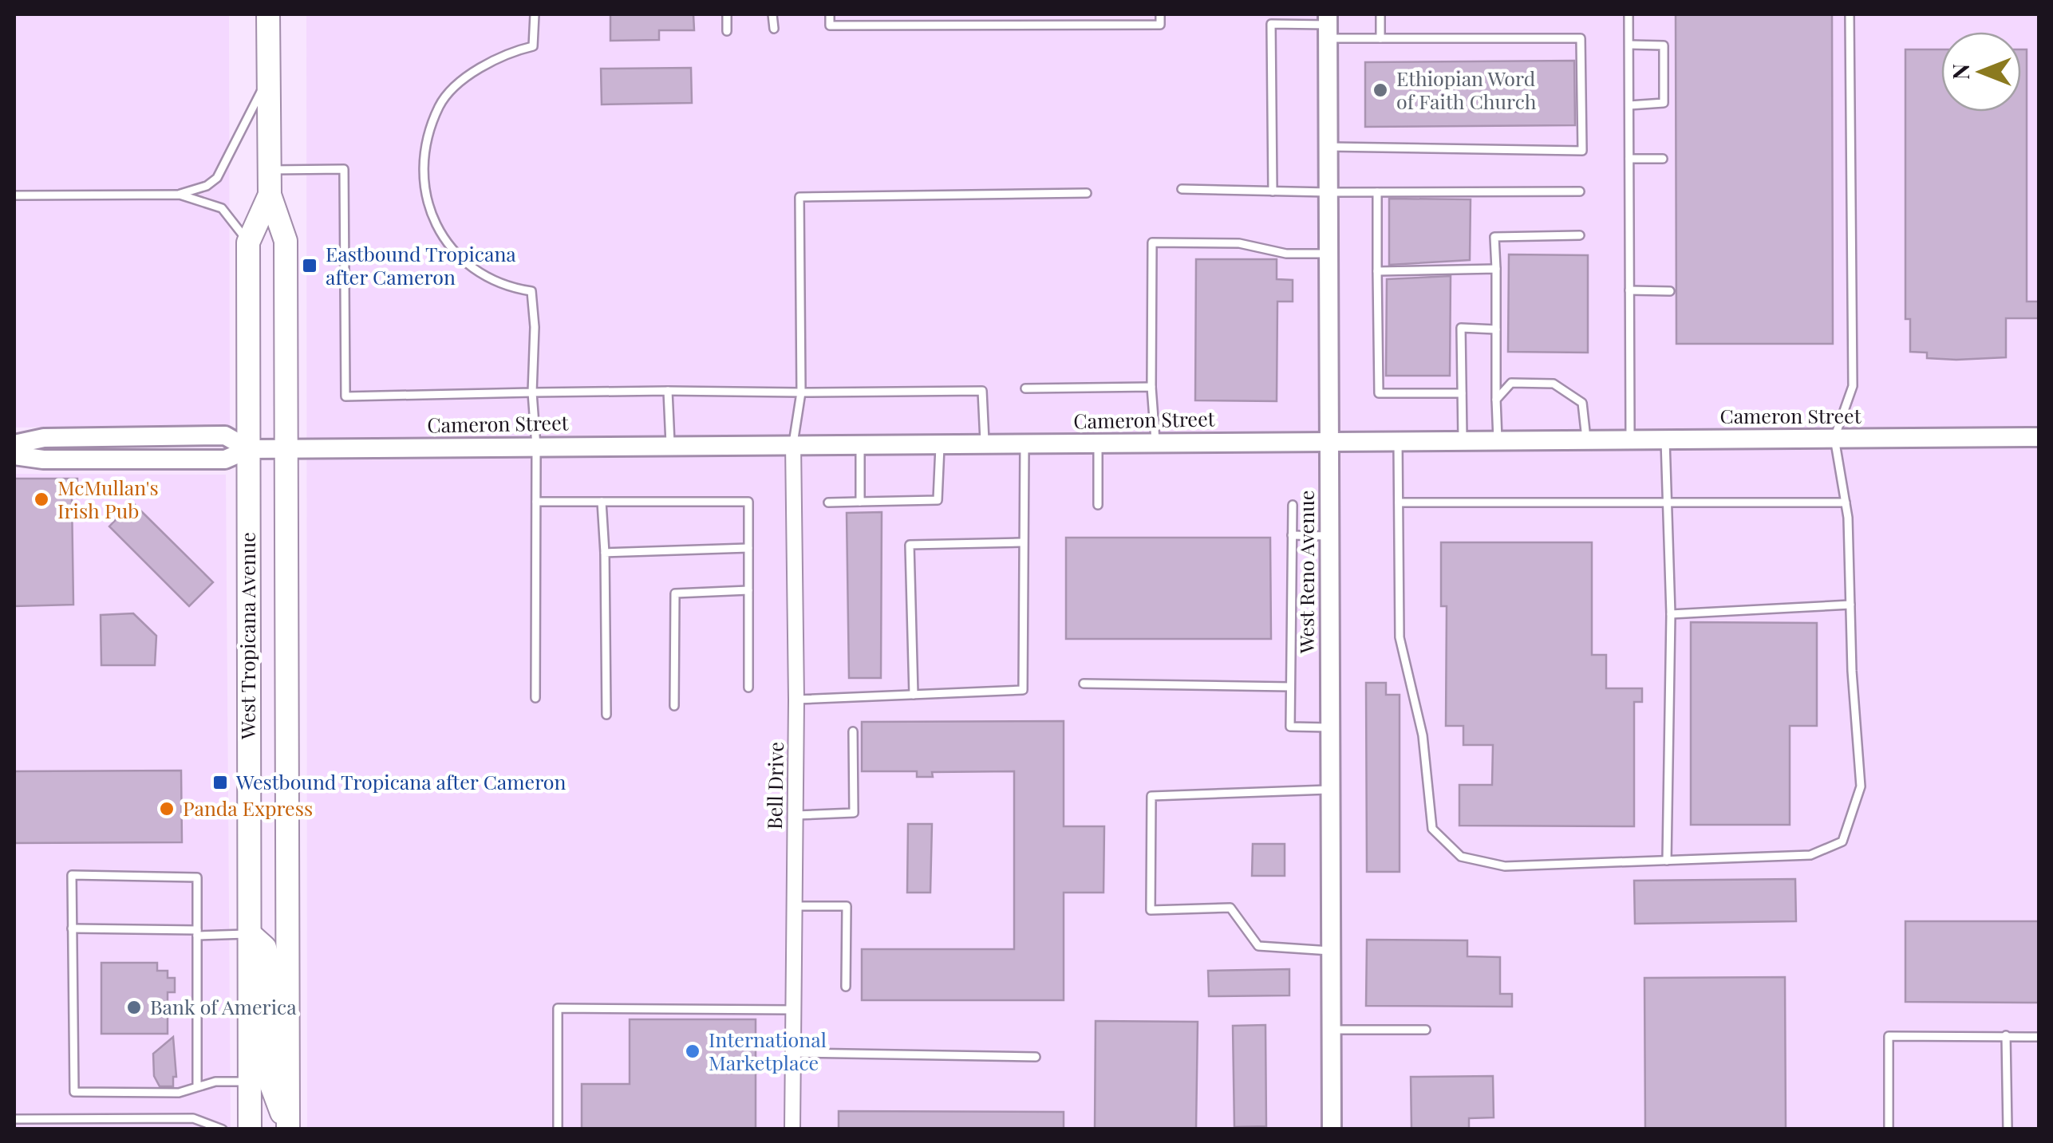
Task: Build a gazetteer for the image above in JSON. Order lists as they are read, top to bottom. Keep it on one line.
{"streets":{"main road":["West Tropicana Avenue"],"street":["Cameron Street","West Reno Avenue","Bell Drive"]},"crossings":[["Cameron Street","West Reno Avenue"],["Cameron Street","West Tropicana Avenue"],["Cameron Street","Bell Drive"]],"places":{"other":["Ethiopian Word of Faith Church","McMullan's Irish Pub","Panda Express","Bank of America","International Marketplace"],"transit":["Eastbound Tropicana after Cameron","Westbound Tropicana after Cameron"]},"north":"left"}
